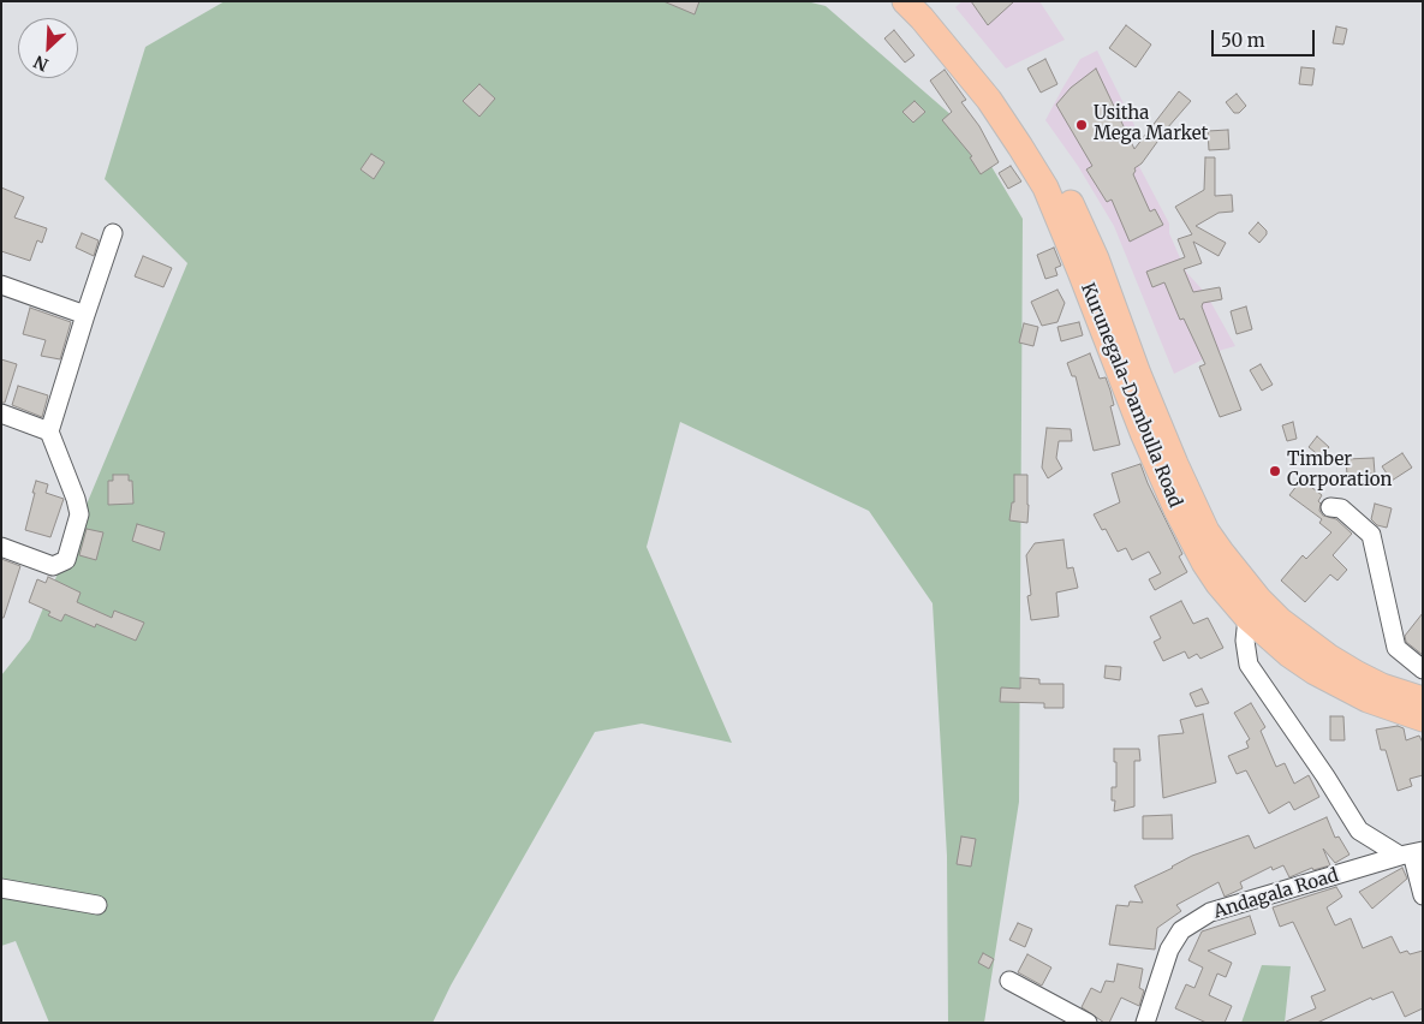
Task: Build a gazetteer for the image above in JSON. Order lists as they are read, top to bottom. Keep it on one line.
{"streets":{"highway":["Kurunegala-Dambulla Road"],"street":["Andagala Road"]},"places":["Usitha Mega Market","Timber Corporation"],"scale_bar":"50 m","north":"bottom left"}
